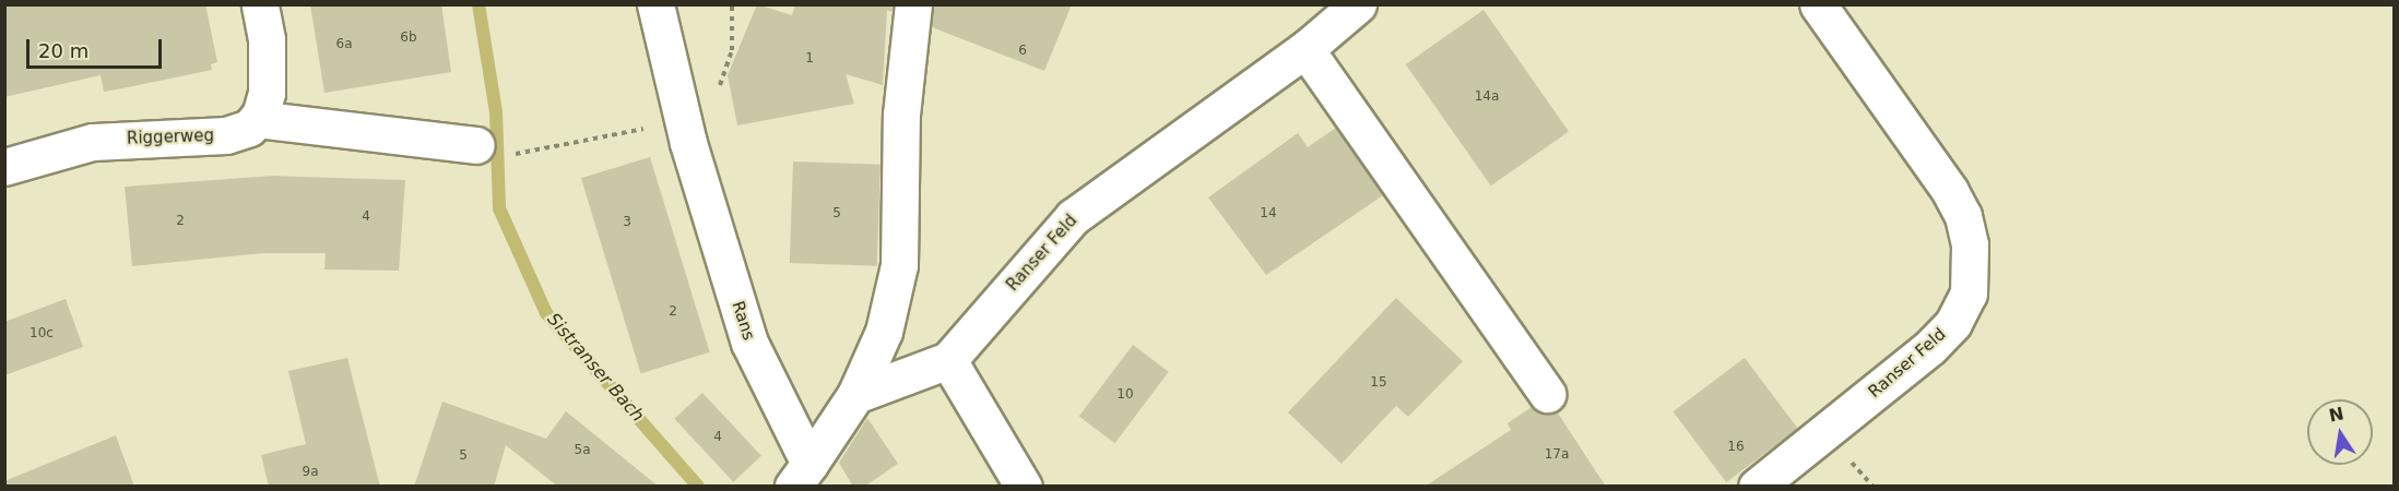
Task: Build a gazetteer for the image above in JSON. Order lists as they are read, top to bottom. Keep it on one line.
{"streets":{"street":["Riggerweg","Ranser Feld","Rans"]},"water":["Sistranser Bach"],"house_numbers":["6b","6a","6","1","14a","5","14","4","2","3","2","10c","15","10","4","16","5a","17a","5","9a"],"scale_bar":"20 m","north":"top"}
